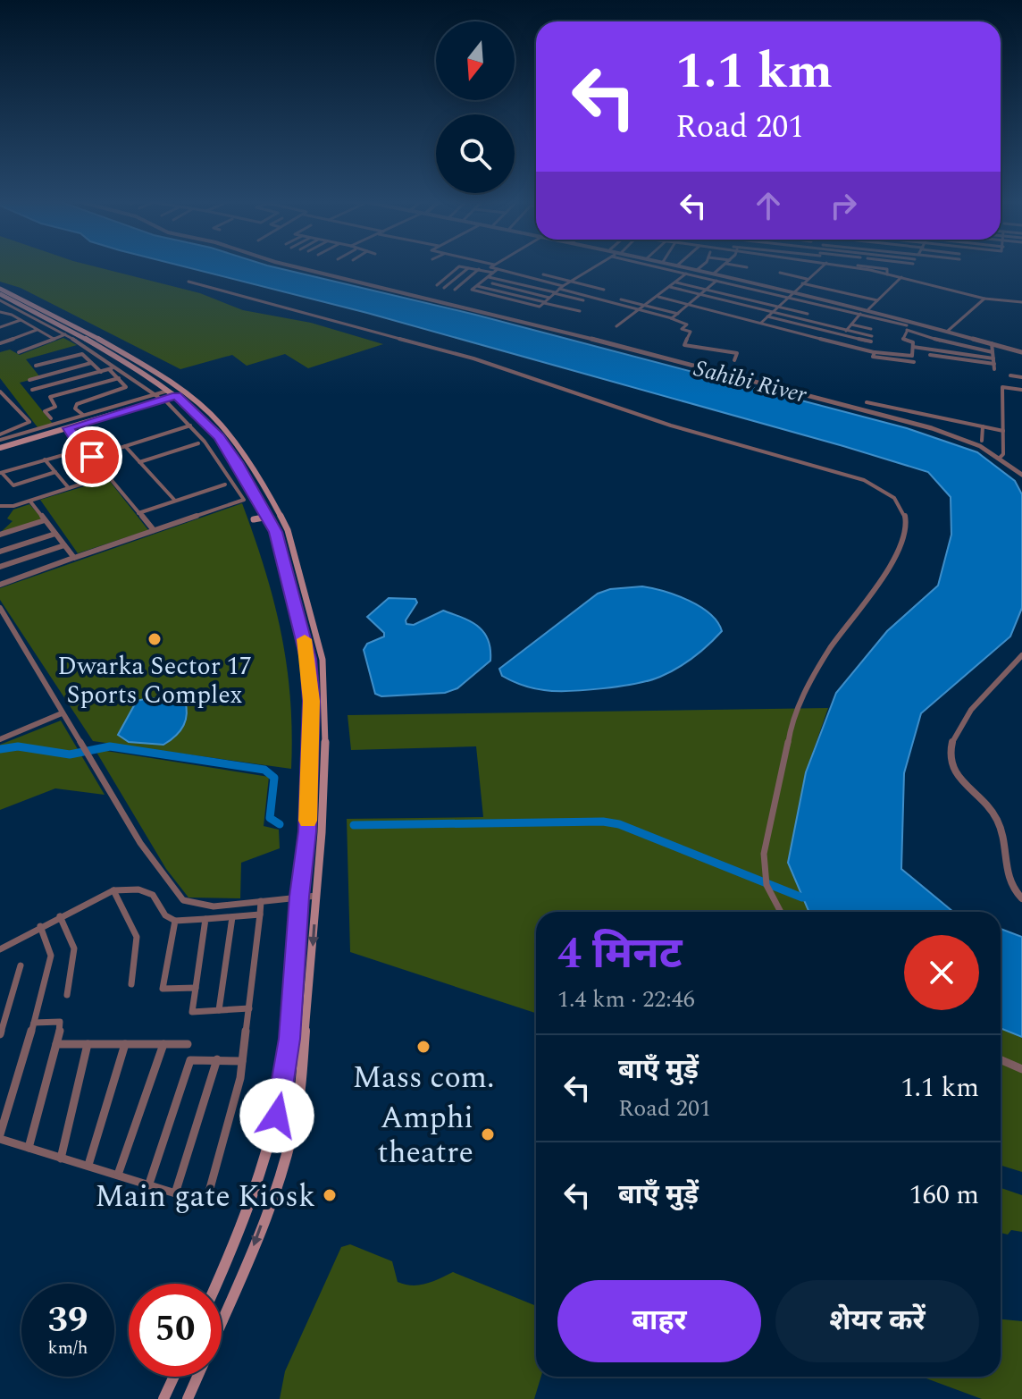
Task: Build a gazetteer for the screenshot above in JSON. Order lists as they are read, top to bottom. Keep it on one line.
{"water":["Sahibi River"],"places":["Dwarka Sector 17 Sports Complex","Mass com.","Amphi theatre","Main gate Kiosk"],"north":"bottom","page":{"turn":["1.1 km","Road 201"],"heading":["4 मिनट","1.4 km · 22:46"],"list":[{"name":"बाएँ मुड़ें","note":"Road 201","value":"1.1 km"},{"name":"बाएँ मुड़ें","value":"160 m"}],"buttons":["बाहर","शेयर करें"],"speed":"39 km/h","limit":"50"}}
